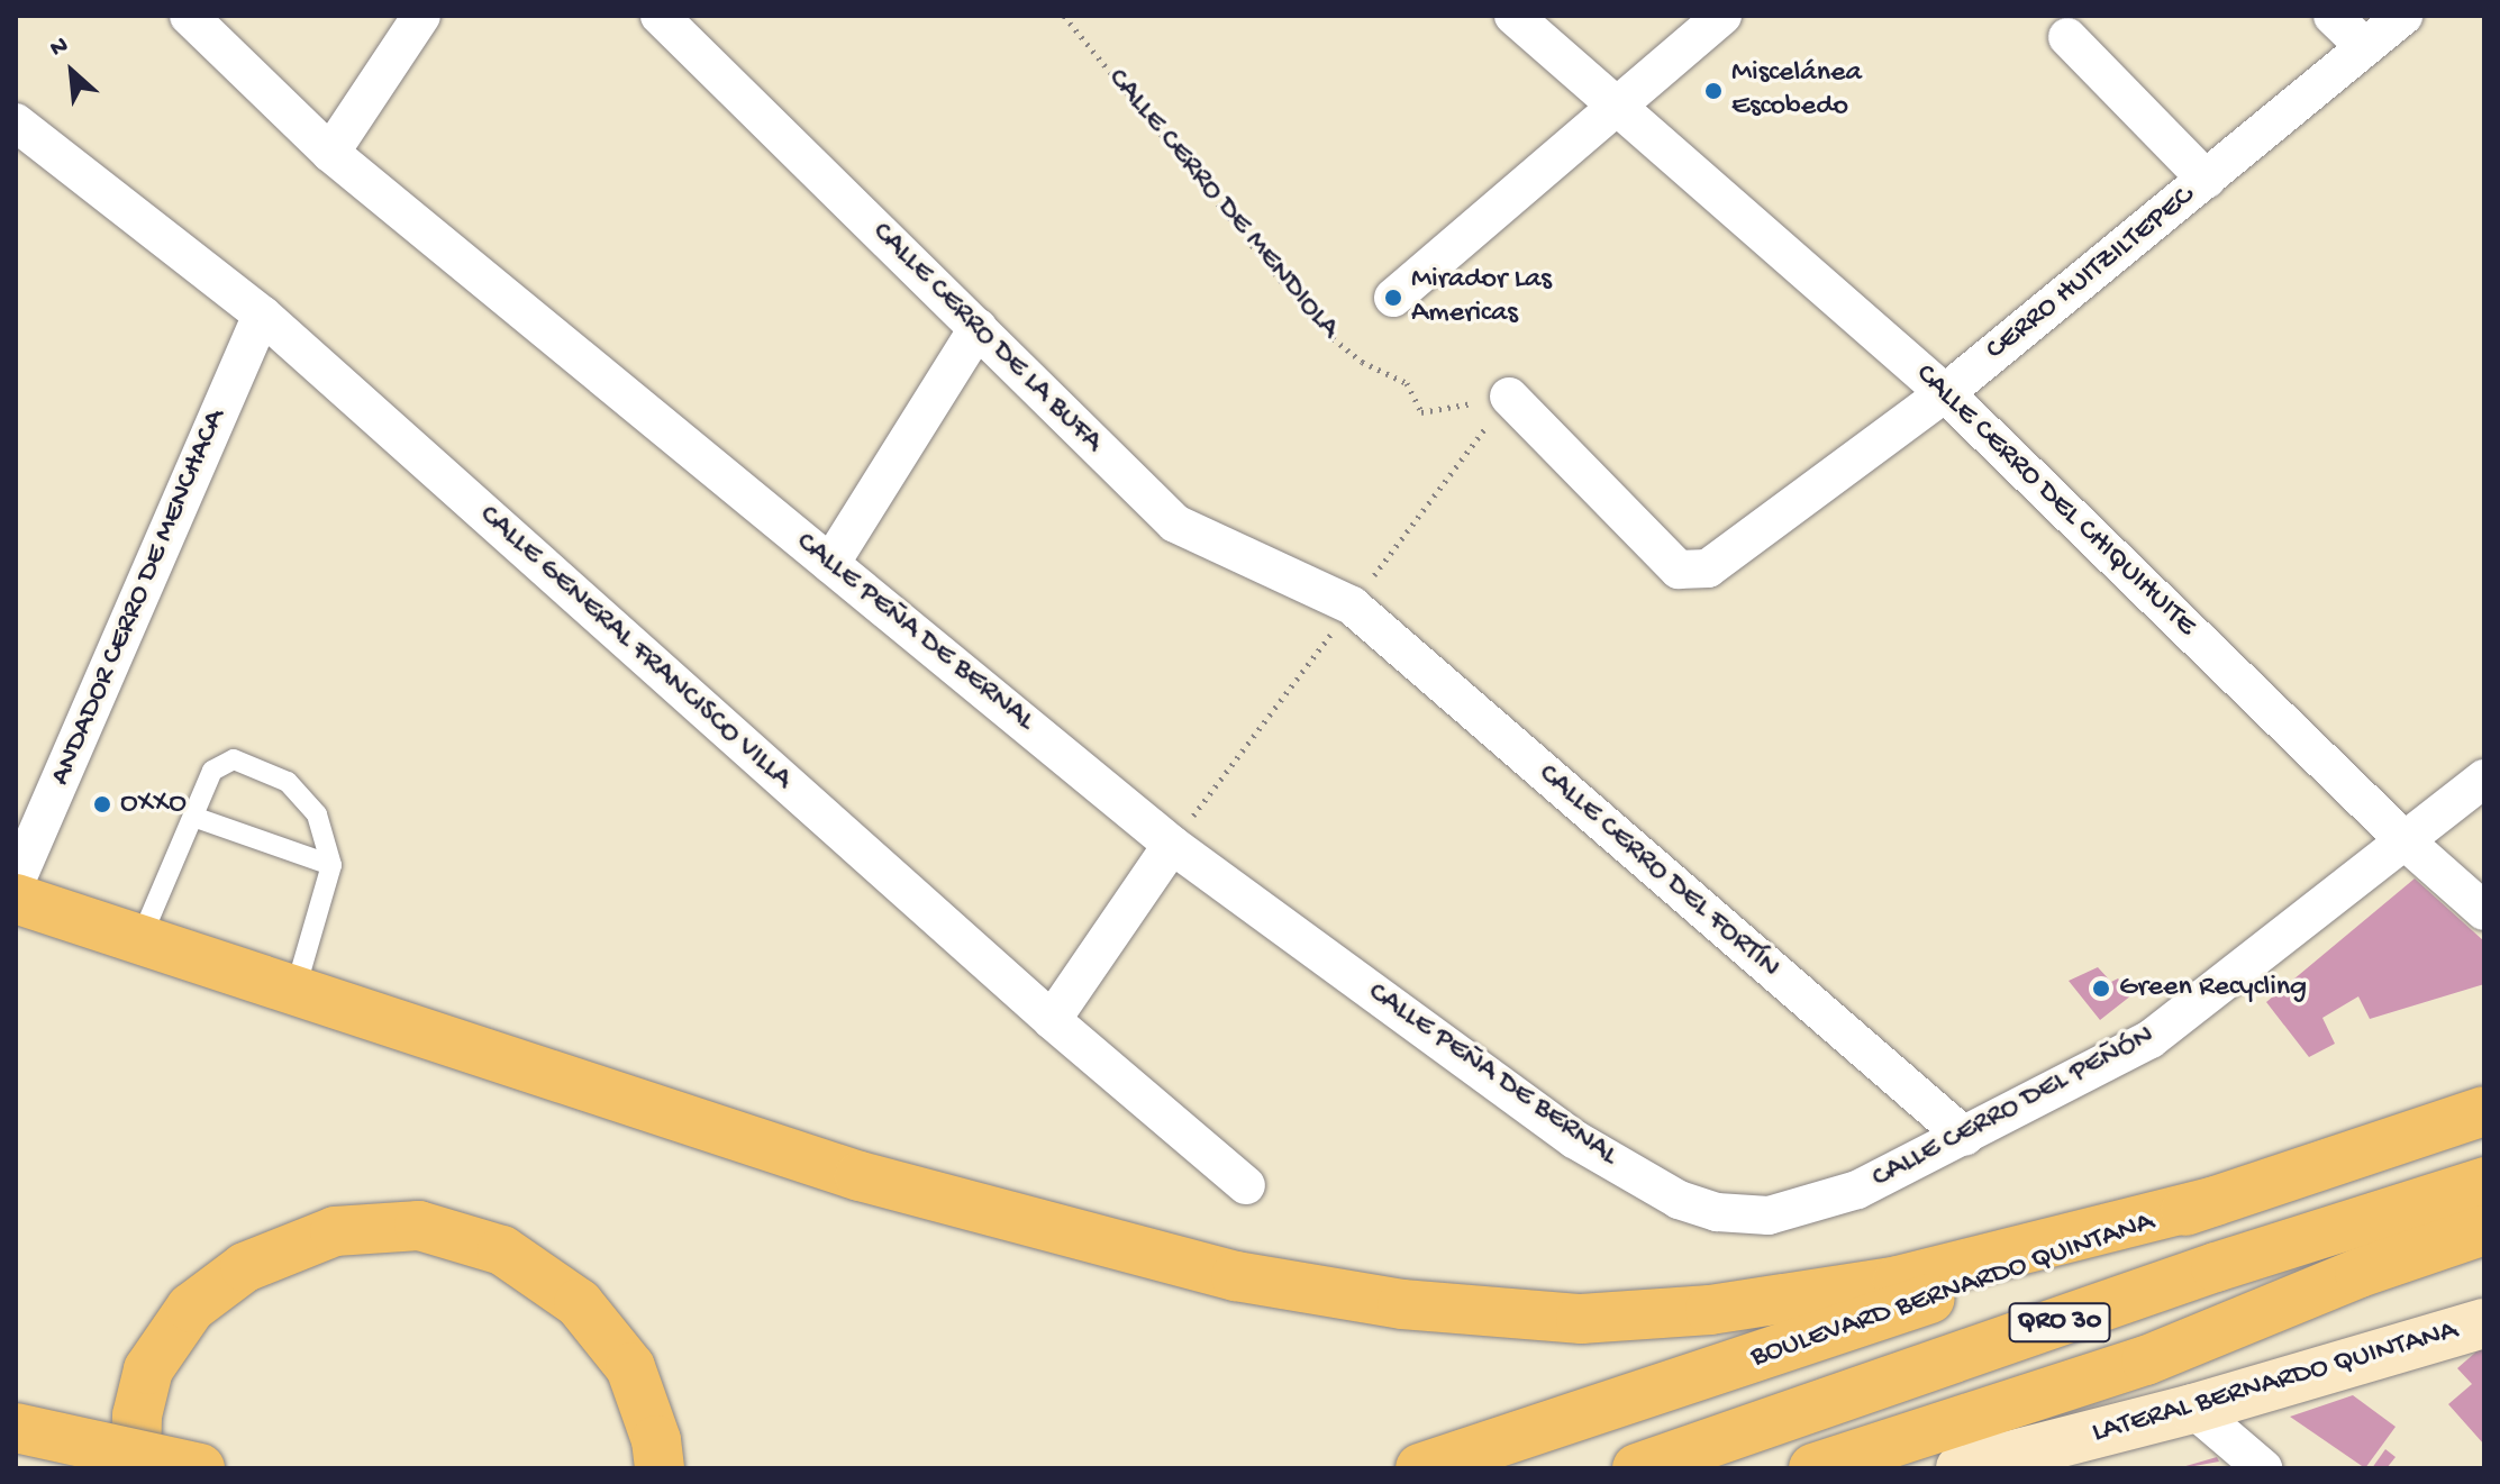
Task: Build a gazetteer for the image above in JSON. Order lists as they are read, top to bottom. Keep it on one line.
{"streets":{"main road":["BOULEVARD BERNARDO QUINTANA","QRO 30"],"street":["CERRO HUITZILTEPEC","CALLE CERRO DE LA BUFA","CALLE CERRO DEL CHIQUIHUITE","ANDADOR CERRO DE MENCHACA","CALLE PEÑA DE BERNAL","CALLE GENERAL FRANCISCO VILLA","CALLE CERRO DEL FORTÍN","CALLE CERRO DEL PEÑÓN","LATERAL BERNARDO QUINTANA"],"path":["CALLE CERRO DE MENDIOLA"]},"crossings":[["CALLE CERRO DE MENDIOLA","CERRO HUITZILTEPEC"],["CERRO HUITZILTEPEC","CALLE CERRO DEL CHIQUIHUITE"],["CALLE CERRO DE LA BUFA","CALLE CERRO DEL FORTÍN"],["CALLE CERRO DEL CHIQUIHUITE","CALLE CERRO DEL PEÑÓN"],["ANDADOR CERRO DE MENCHACA","CALLE GENERAL FRANCISCO VILLA"],["CALLE PEÑA DE BERNAL","CALLE CERRO DEL PEÑÓN"],["CALLE CERRO DEL FORTÍN","CALLE CERRO DEL PEÑÓN"]],"places":["Miscelánea Escobedo","Mirador Las Americas","OXXO","Green Recycling"],"north":"top left"}
